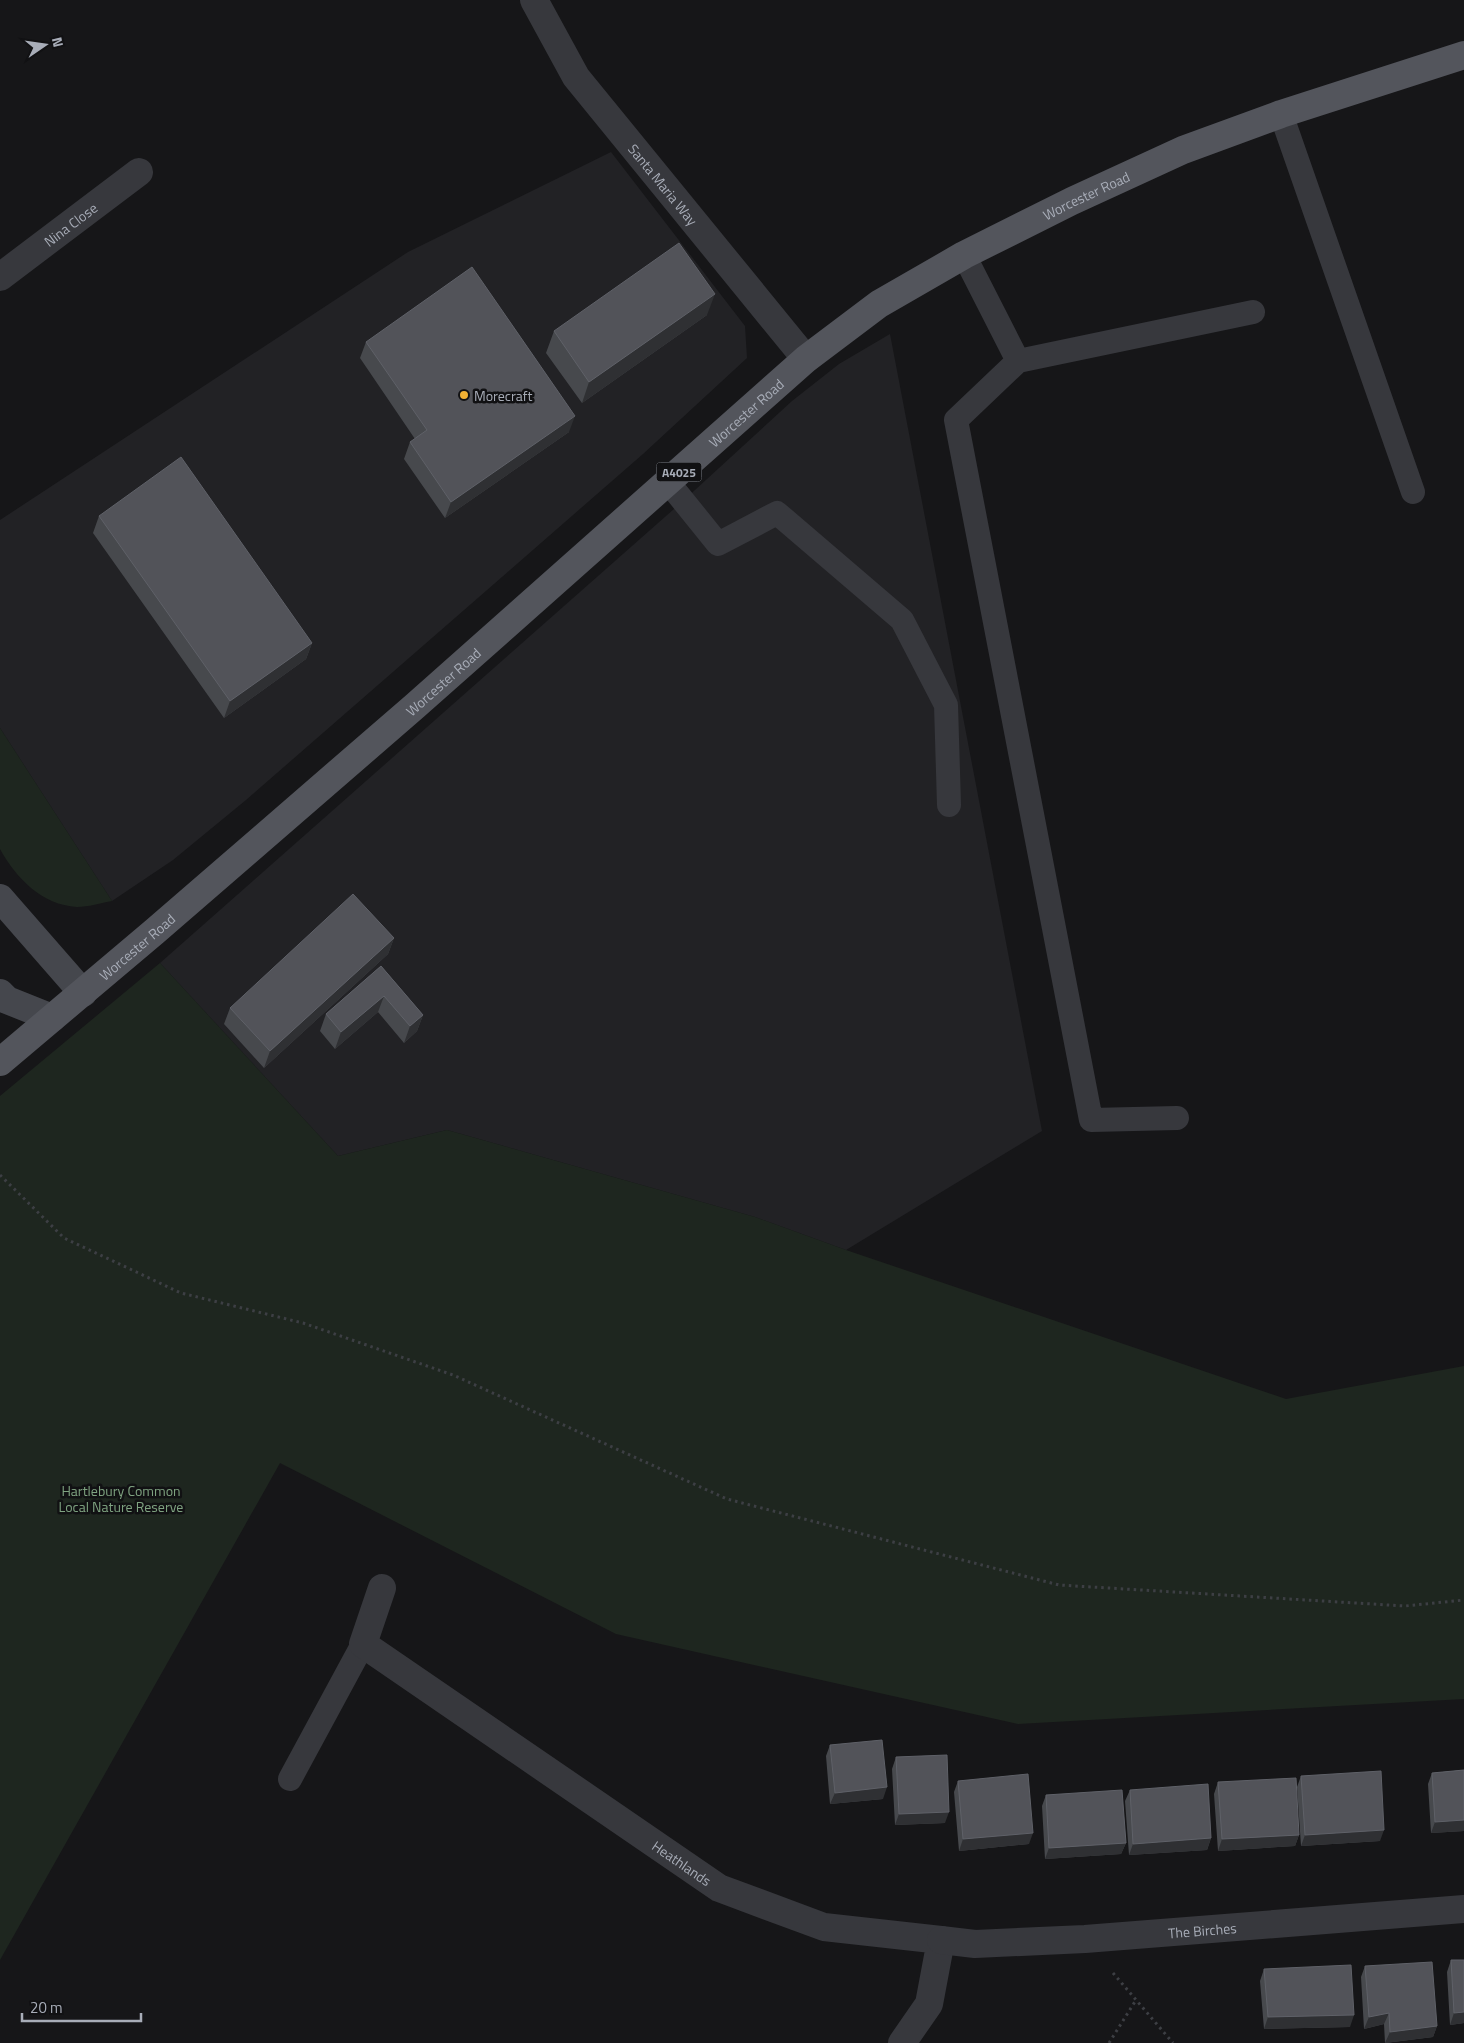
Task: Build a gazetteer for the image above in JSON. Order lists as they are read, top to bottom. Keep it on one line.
{"streets":{"main road":["Worcester Road","A4025"],"street":["Santa Maria Way","Nina Close","Heathlands","The Birches"]},"crossings":[["Santa Maria Way","Worcester Road"],["Heathlands","The Birches"]],"parks":["Hartlebury Common Local Nature Reserve"],"places":["Morecraft"],"scale_bar":"20 m","north":"right"}
